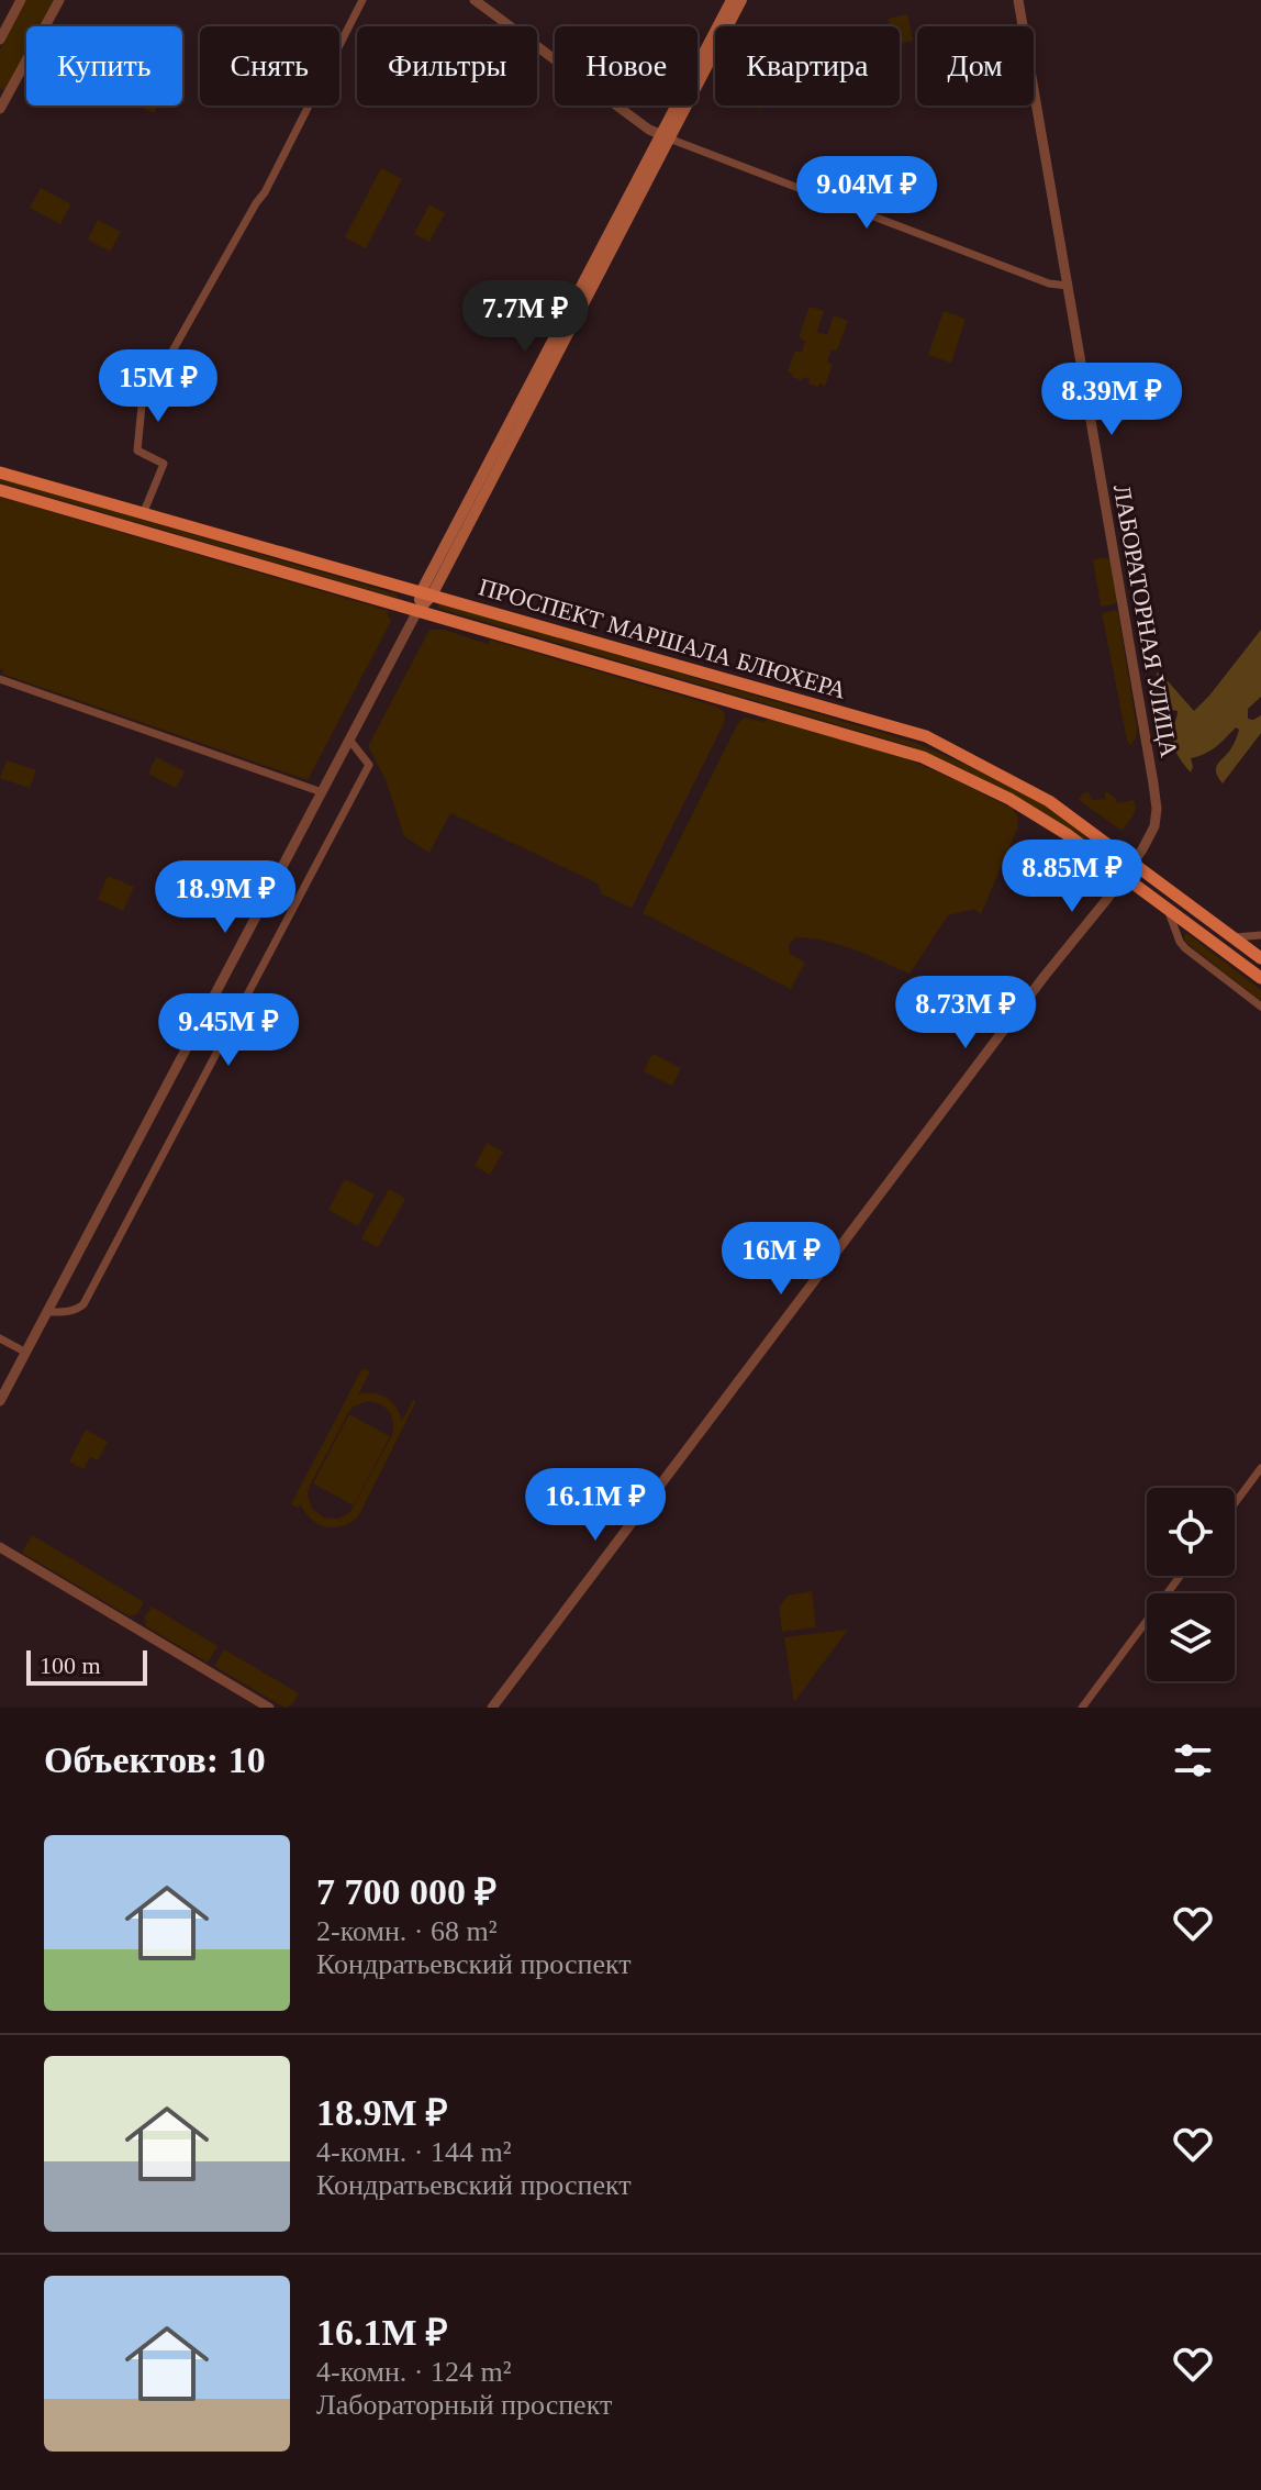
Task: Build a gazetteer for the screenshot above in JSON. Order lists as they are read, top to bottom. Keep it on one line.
{"streets":{"main road":["ПРОСПЕКТ МАРШАЛА БЛЮХЕРА"],"street":["ЛАБОРАТОРНАЯ УЛИЦА"]},"crossings":[["ЛАБОРАТОРНАЯ УЛИЦА","ПРОСПЕКТ МАРШАЛА БЛЮХЕРА"]],"scale_bar":"100 m","page":{"chip":["Купить","Снять","Фильтры","Новое","Квартира","Дом"],"price":["9.04M ₽","7.7M ₽","15M ₽","8.39M ₽","8.85M ₽","18.9M ₽","8.73M ₽","9.45M ₽","16M ₽","16.1M ₽"],"scale":"100 m","heading":"Объектов: 10","list":[{"name":"7 700 000 ₽","note":"2-комн. · 68 m² · Кондратьевский проспект"},{"name":"18.9M ₽","note":"4-комн. · 144 m² · Кондратьевский проспект"},{"name":"16.1M ₽","note":"4-комн. · 124 m² · Лабораторный проспект"}]}}
